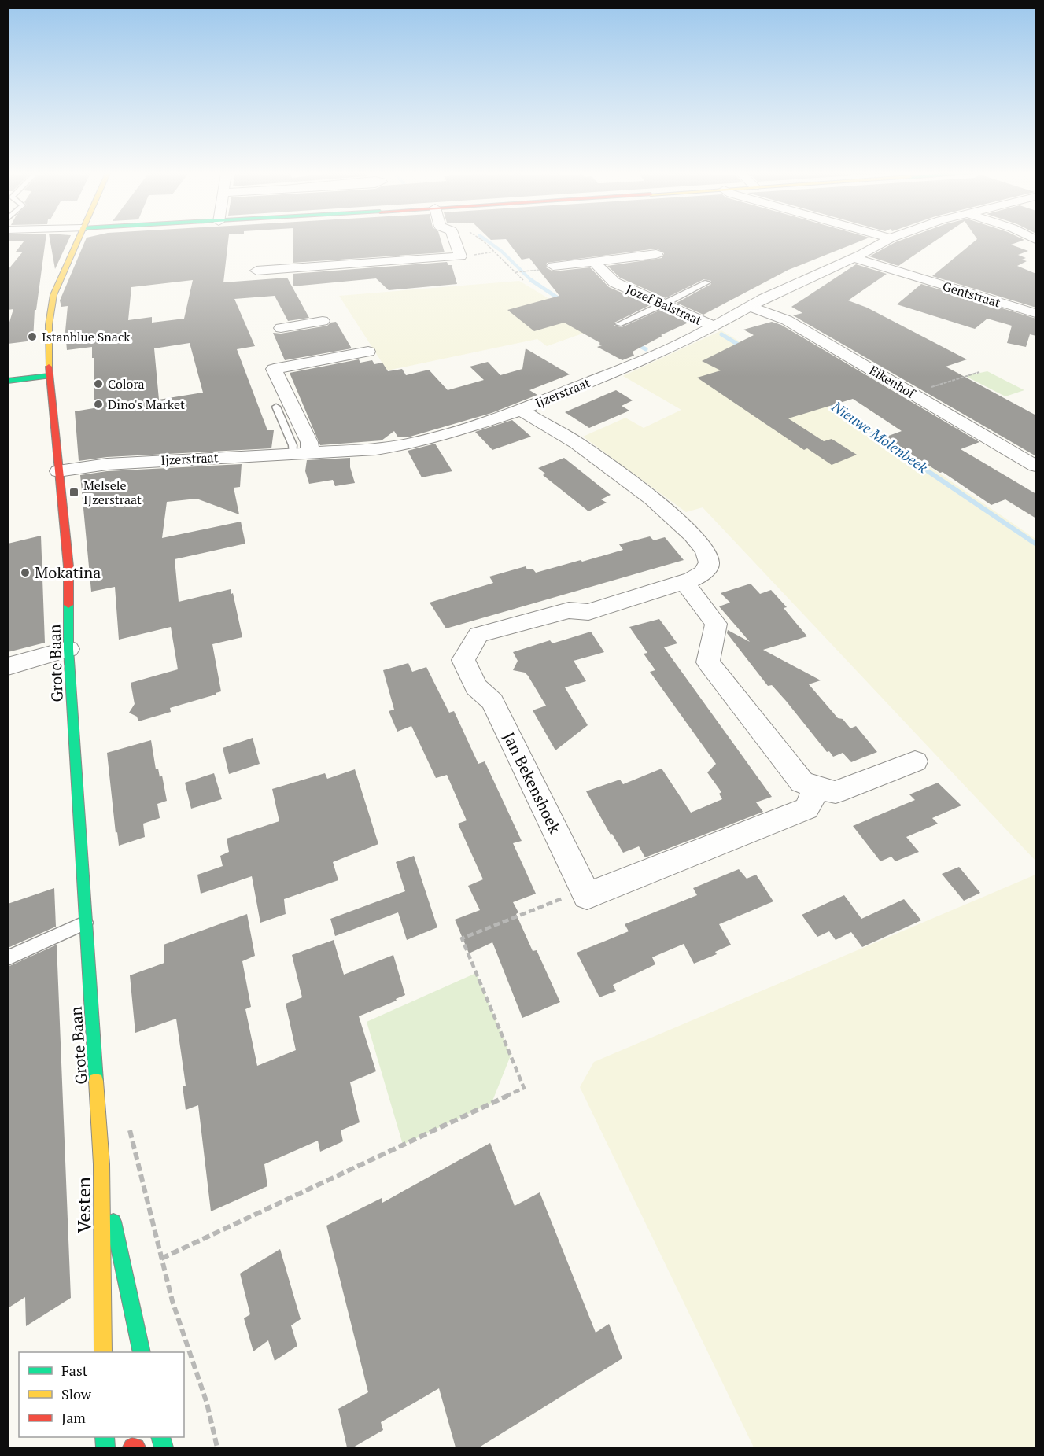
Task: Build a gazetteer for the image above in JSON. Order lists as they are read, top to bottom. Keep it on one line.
{"streets":{"main road":["Grote Baan","Vesten"],"street":["Gentstraat","Jozef Balstraat","Eikenhof","Ijzerstraat","Jan Bekenshoek"]},"crossings":[["Gentstraat","Ijzerstraat"],["Jozef Balstraat","Ijzerstraat"],["Eikenhof","Ijzerstraat"],["Ijzerstraat","Grote Baan"],["Ijzerstraat","Jan Bekenshoek"],["Grote Baan","Vesten"]],"water":["Nieuwe Molenbeek"],"places":{"other":["Istanblue Snack","Colora","Dino's Market","Mokatina"],"transit":["Melsele IJzerstraat"]},"legend":["Fast","Slow","Jam"]}
